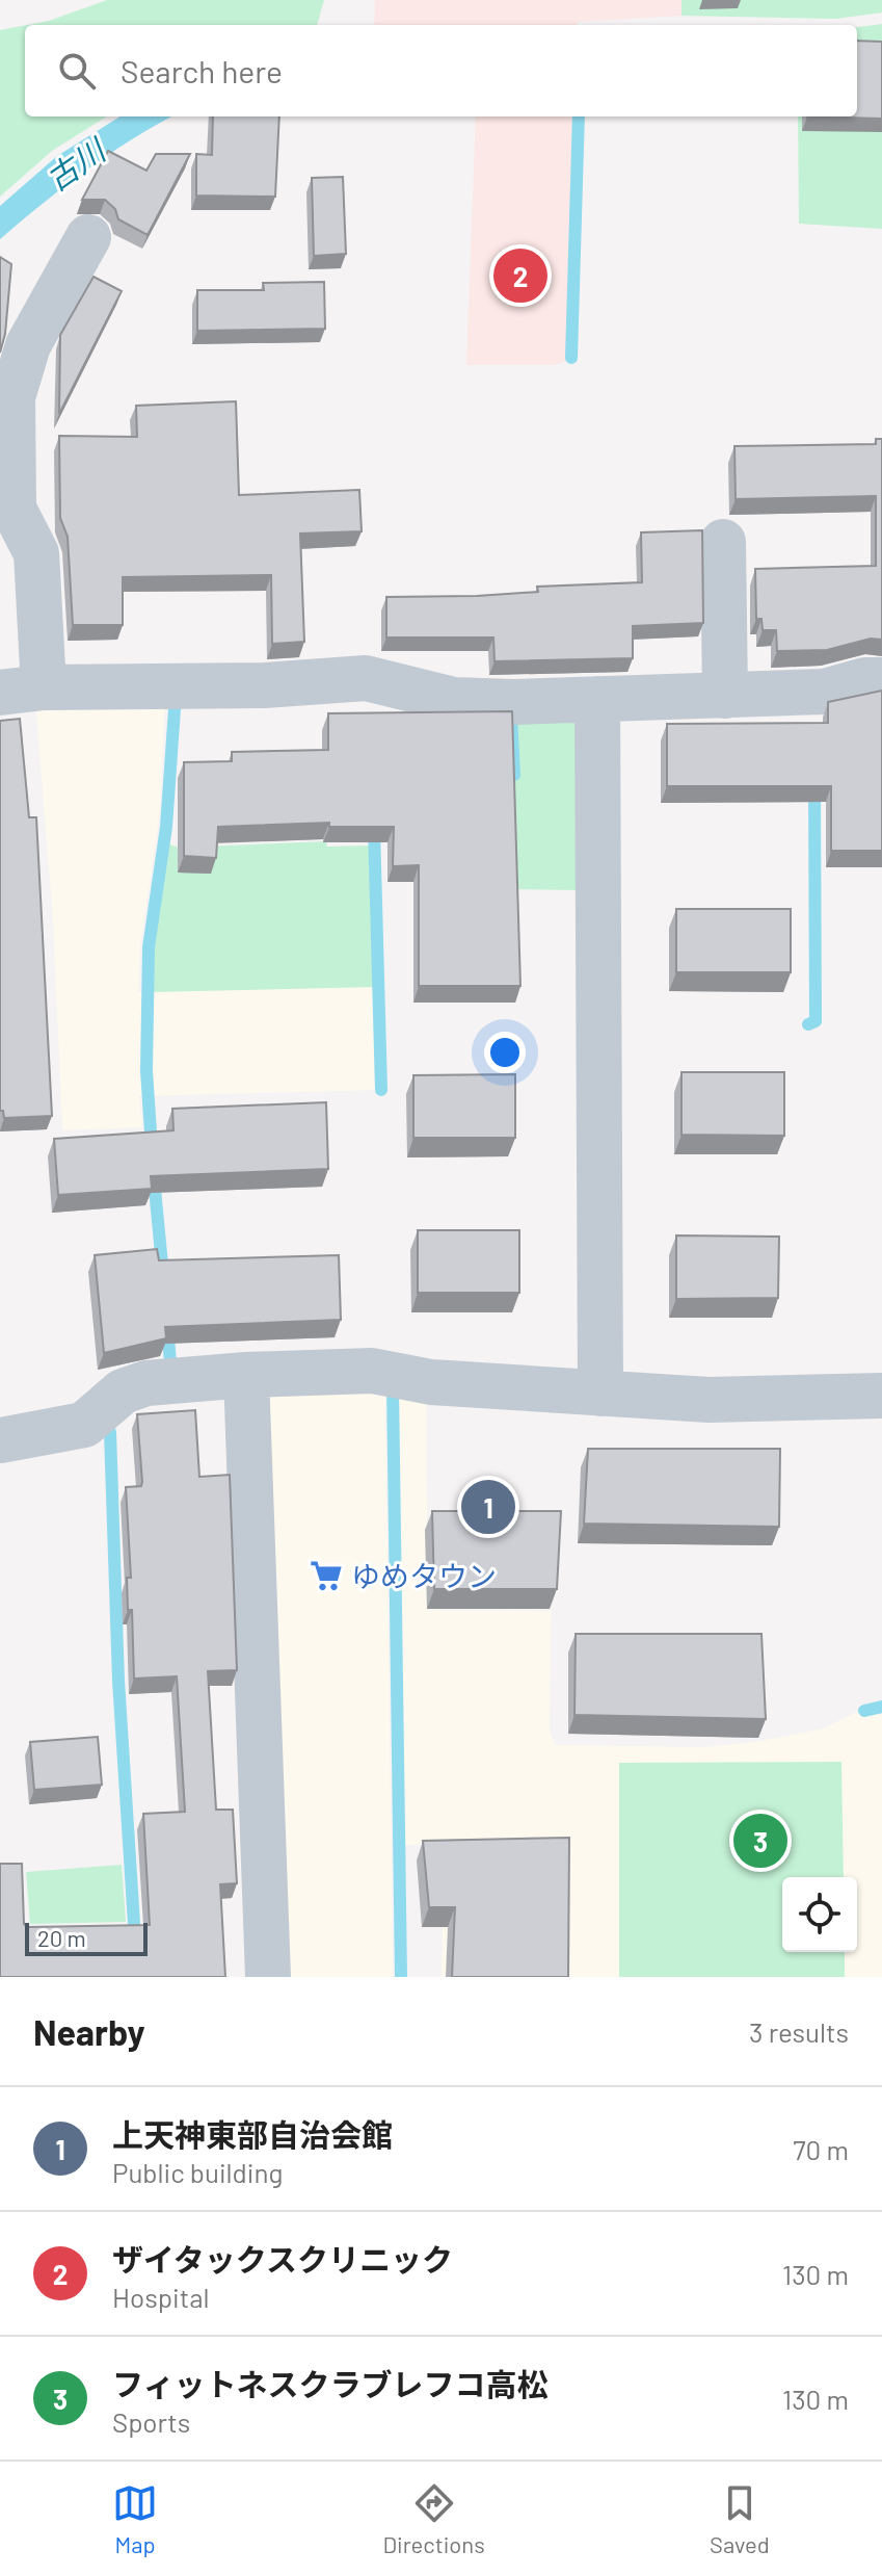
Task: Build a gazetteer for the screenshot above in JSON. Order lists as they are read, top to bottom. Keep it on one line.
{"water":["古川"],"places":{"supermarket":["ゆめタウン"]},"scale_bar":"20 m","page":{"search":"Search here","pins":["2","1","3"],"scale":"20 m","heading":["Nearby","3 results"],"list":[{"mark":"1","name":"上天神東部自治会館","note":"Public building","value":"70 m"},{"mark":"2","name":"ザイタックスクリニック","note":"Hospital","value":"130 m"},{"mark":"3","name":"フィットネスクラブレフコ高松","note":"Sports","value":"130 m"}],"nav":["Map","Directions","Saved"]}}
